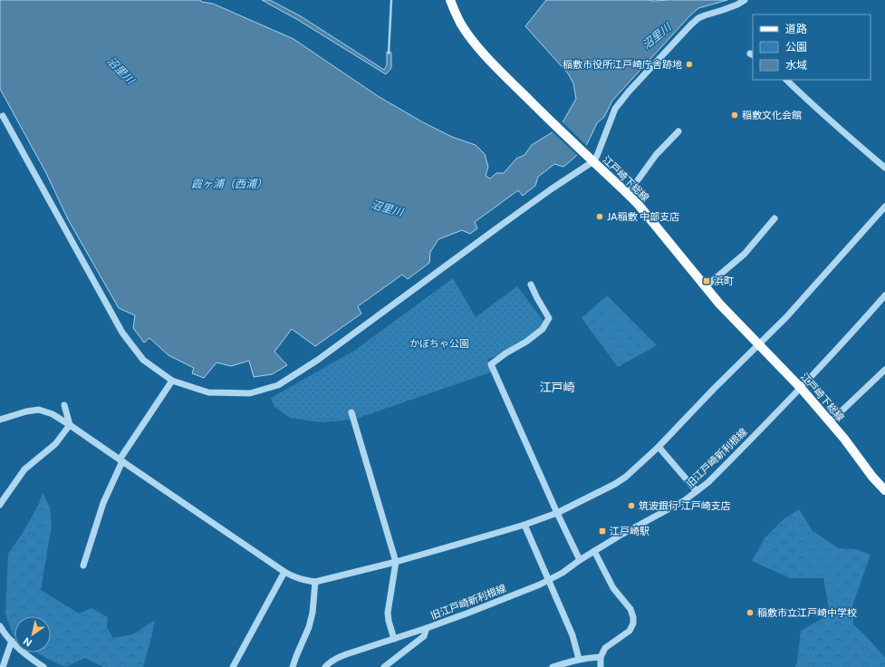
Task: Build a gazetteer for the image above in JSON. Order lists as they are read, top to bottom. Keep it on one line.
{"streets":{"main road":["江戸崎下総線"],"street":["旧江戸崎新利根線"]},"crossings":[["江戸崎下総線","旧江戸崎新利根線"]],"districts":["江戸崎"],"water":["沼里川","霞ヶ浦（西浦）"],"parks":["かぼちゃ公園"],"places":{"other":["稲敷市役所江戸崎庁舎跡地","稲敷文化会館","JA稲敷 中部支店","筑波銀行 江戸崎支店","稲敷市立江戸崎中学校"],"transit":["浜町","江戸崎駅"]},"legend":["道路","公園","水域"],"north":"bottom left"}
